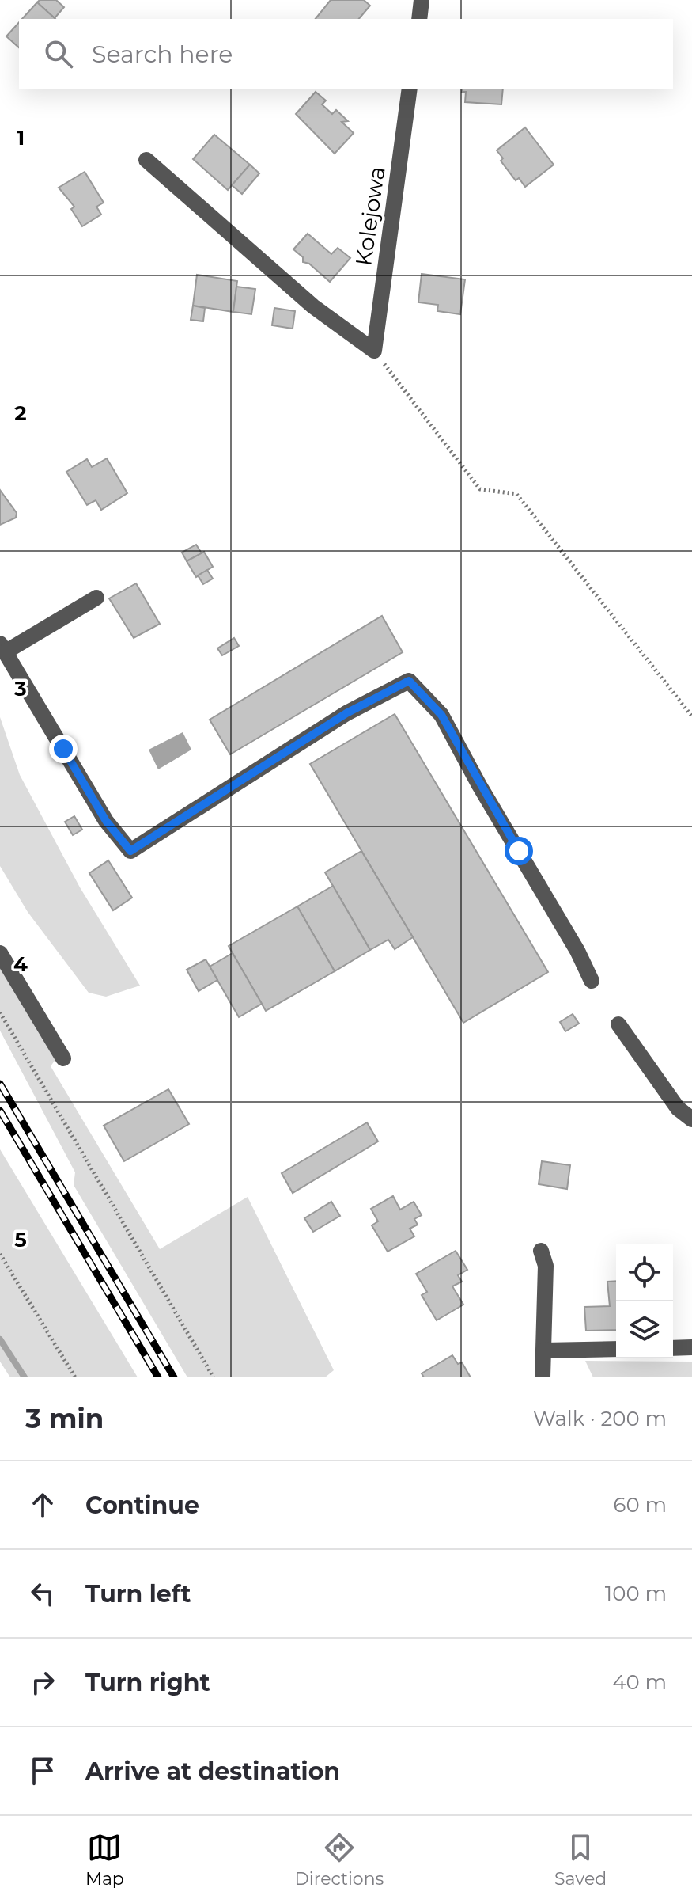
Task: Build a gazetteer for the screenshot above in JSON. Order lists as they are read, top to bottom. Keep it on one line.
{"streets":{"street":["Kolejowa"]},"page":{"search":"Search here","heading":["3 min","Walk · 200 m"],"list":[["Continue","60 m"],["Turn left","100 m"],["Turn right","40 m"],"Arrive at destination"],"nav":["Map","Directions","Saved"]},"grid":{"rows":["1","2","3","4","5"]}}
